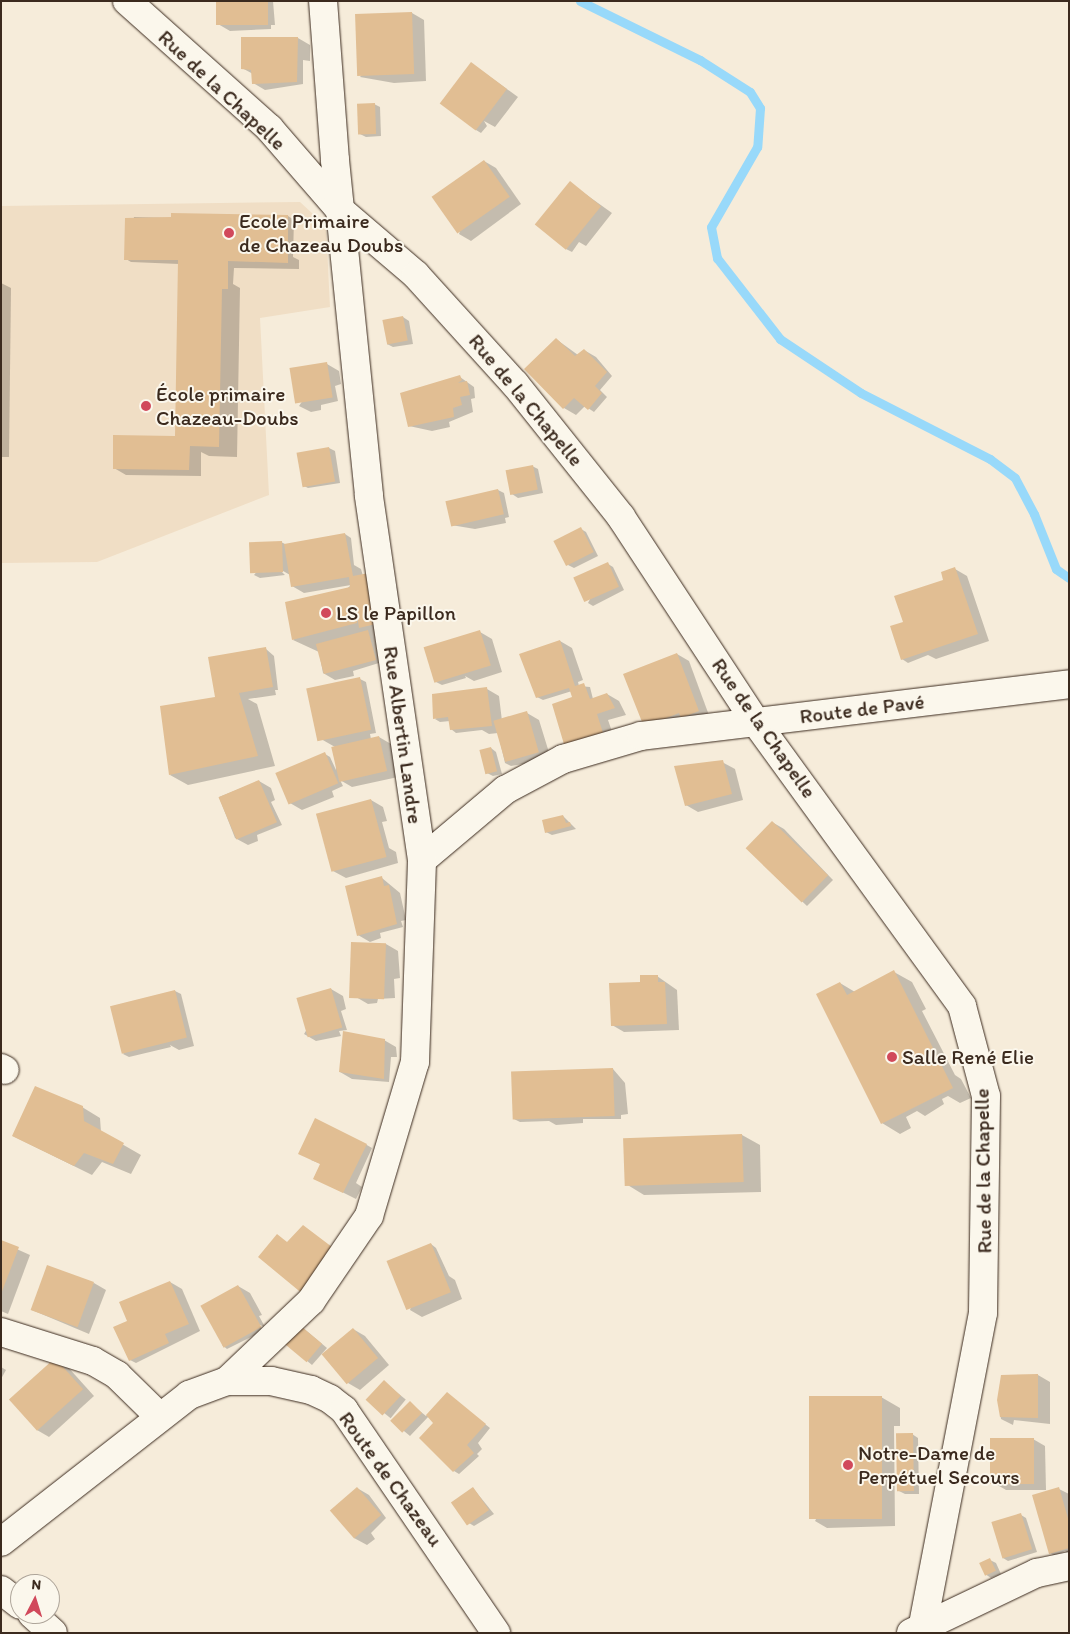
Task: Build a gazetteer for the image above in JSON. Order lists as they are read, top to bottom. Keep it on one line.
{"streets":{"street":["Rue de la Chapelle","Route de Pavé","Rue Albertin Landre","Route de Chazeau"]},"crossings":[["Rue de la Chapelle","Route de Pavé"],["Rue de la Chapelle","Rue Albertin Landre"],["Route de Pavé","Rue Albertin Landre"],["Rue Albertin Landre","Route de Chazeau"]],"places":["Ecole Primaire de Chazeau Doubs","École primaire Chazeau-Doubs","LS le Papillon","Salle René Elie","Notre-Dame de Perpétuel Secours"],"north":"top"}
